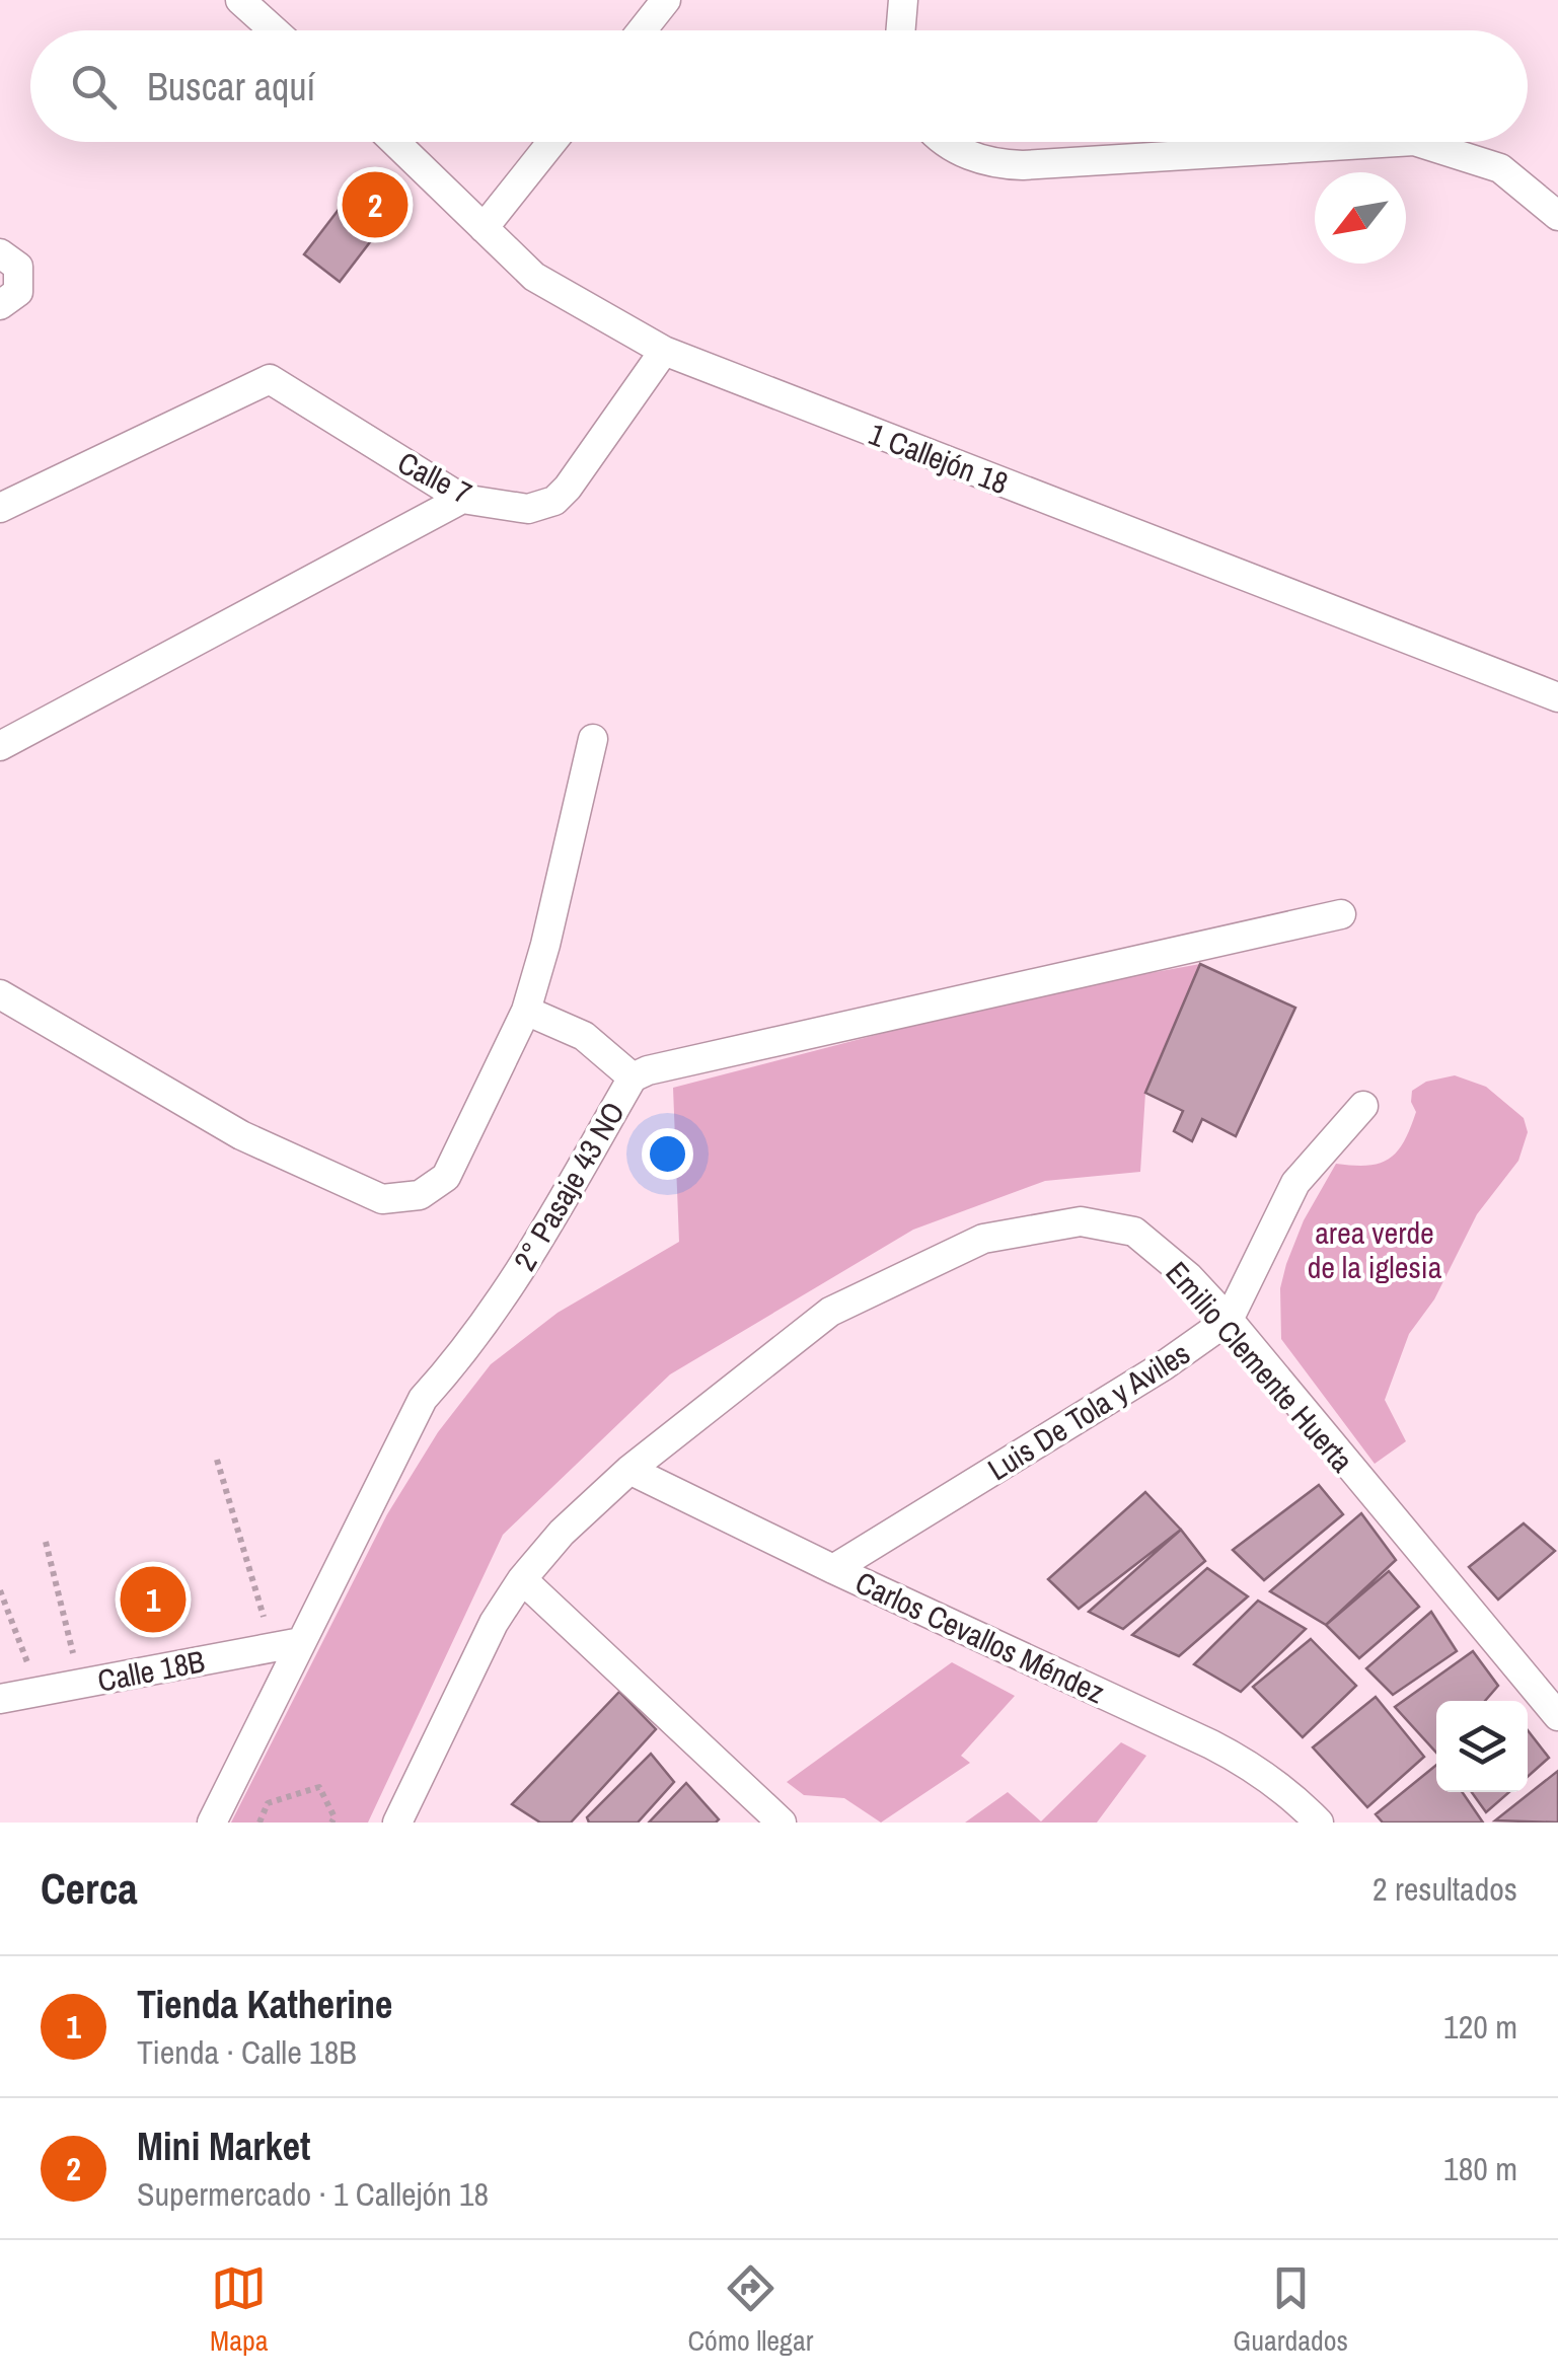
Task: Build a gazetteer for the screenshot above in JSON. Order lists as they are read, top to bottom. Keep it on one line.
{"streets":{"street":["1 Callejón 18","Calle 7","2° Pasaje 43 NO","Emilio Clemente Huerta","Luis De Tola y Aviles","Carlos Cevallos Méndez","Calle 18B"]},"crossings":[["1 Callejón 18","Calle 7"],["2° Pasaje 43 NO","Calle 18B"],["Emilio Clemente Huerta","Luis De Tola y Aviles"],["Emilio Clemente Huerta","Carlos Cevallos Méndez"],["Luis De Tola y Aviles","Carlos Cevallos Méndez"]],"parks":["area verde de la iglesia"],"north":"bottom left","page":{"search":"Buscar aquí","pins":["2","1"],"heading":["Cerca","2 resultados"],"list":[{"mark":"1","name":"Tienda Katherine","note":"Tienda · Calle 18B","value":"120 m"},{"mark":"2","name":"Mini Market","note":"Supermercado · 1 Callejón 18","value":"180 m"}],"nav":["Mapa","Cómo llegar","Guardados"]}}
